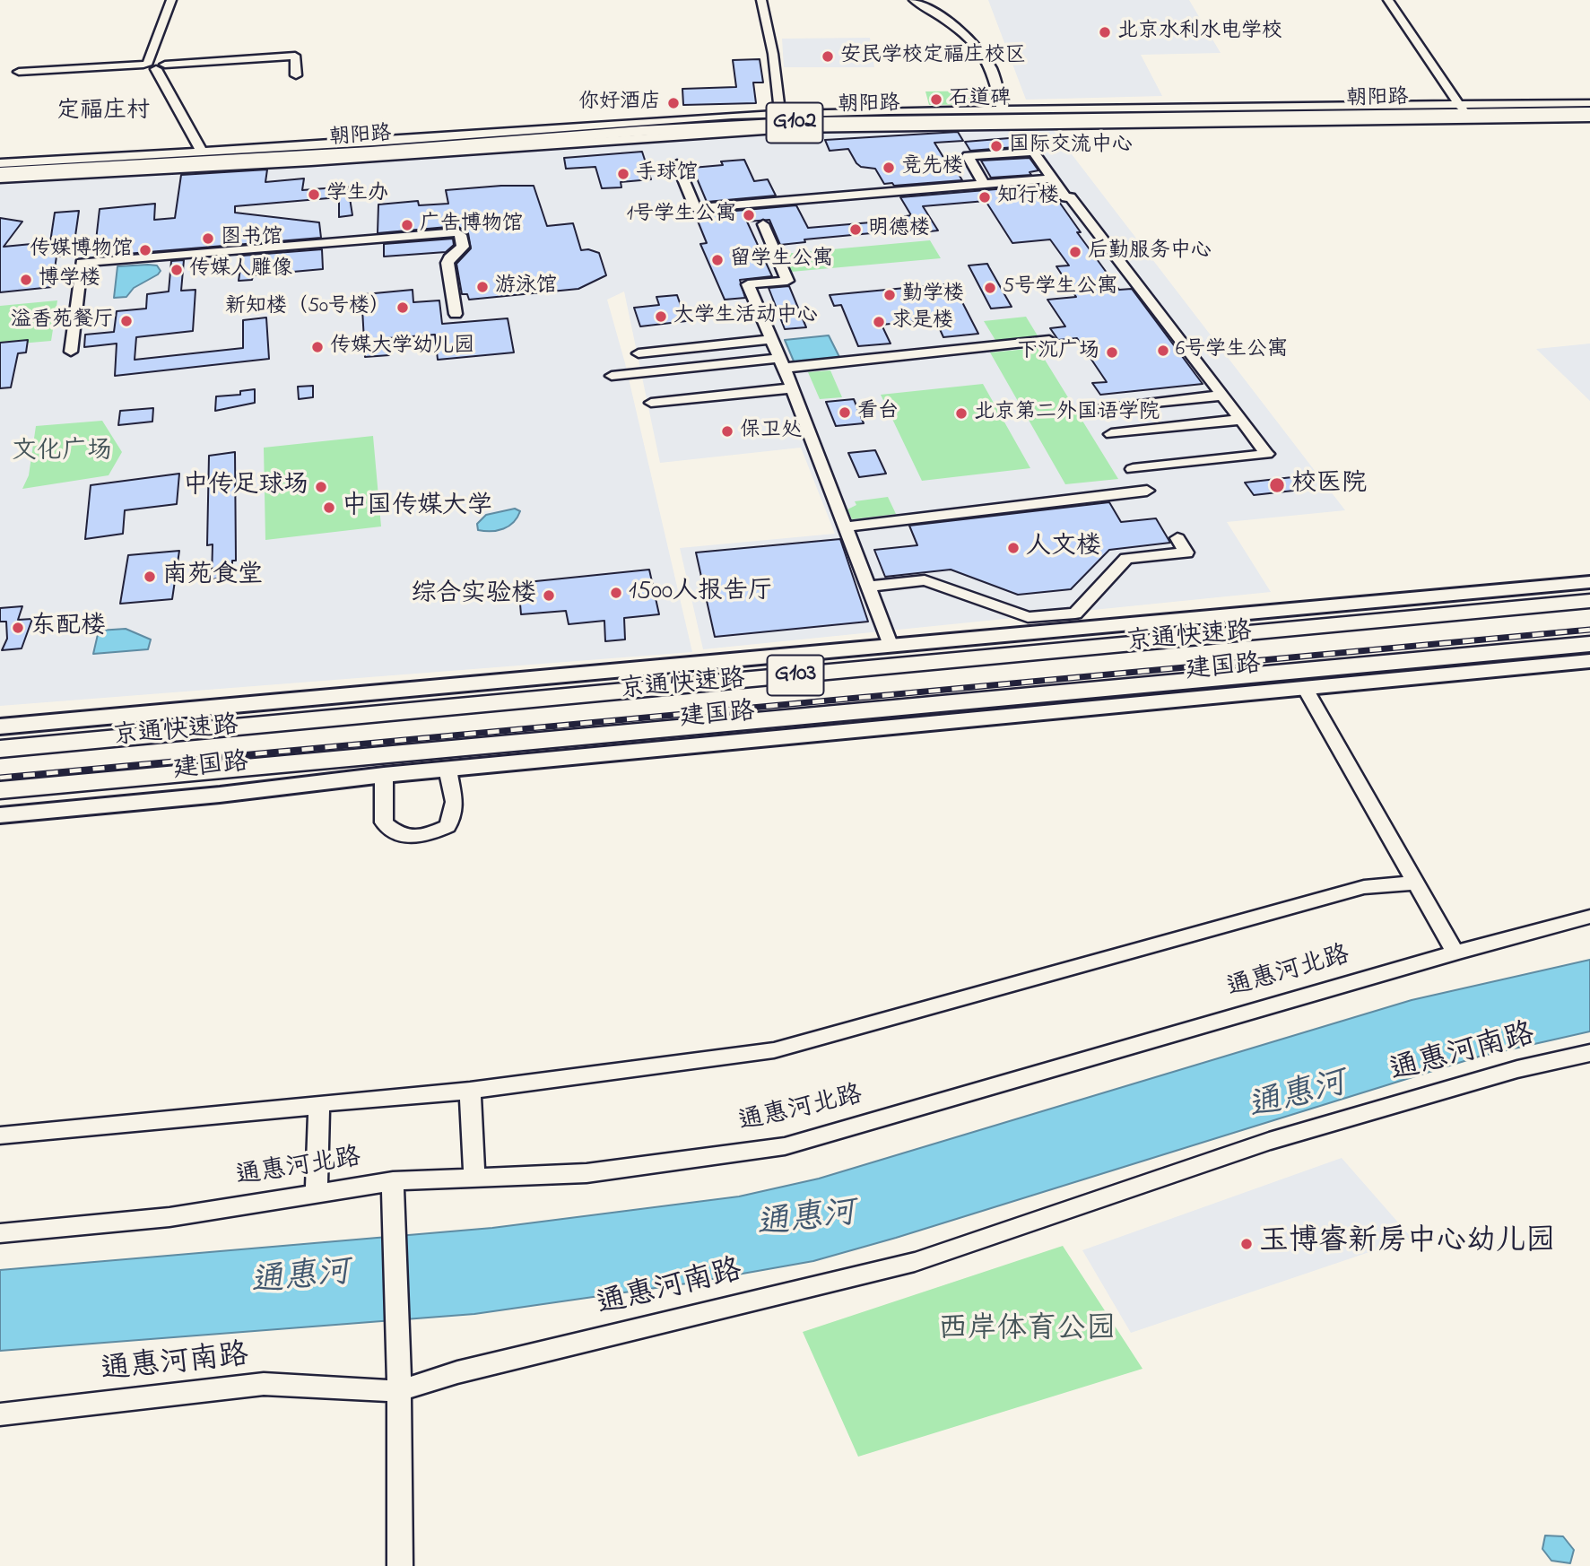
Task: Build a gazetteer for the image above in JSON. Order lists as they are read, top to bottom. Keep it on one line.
{"streets":{"highway":["朝阳路","G102","京通快速路","G103"],"main road":["建国路"],"street":["通惠河北路","通惠河南路"]},"districts":["定福庄村"],"water":["通惠河"],"parks":["文化广场","西岸体育公园"],"places":["北京水利水电学校","安民学校定福庄校区","石道碑","你好酒店","国际交流中心","竞先楼","手球馆","学生办","知行楼","1号学生公寓","广告博物馆","明德楼","图书馆","传媒博物馆","后勤服务中心","留学生公寓","传媒人雕像","博学楼","游泳馆","5号学生公寓","勤学楼","新知楼（50号楼）","大学生活动中心","溢香苑餐厅","求是楼","传媒大学幼儿园","6号学生公寓","下沉广场","看台","北京第二外国语学院","保卫处","校医院","中传足球场","中国传媒大学","人文楼","南苑食堂","1500人报告厅","综合实验楼","东配楼","玉博睿新房中心幼儿园"]}
